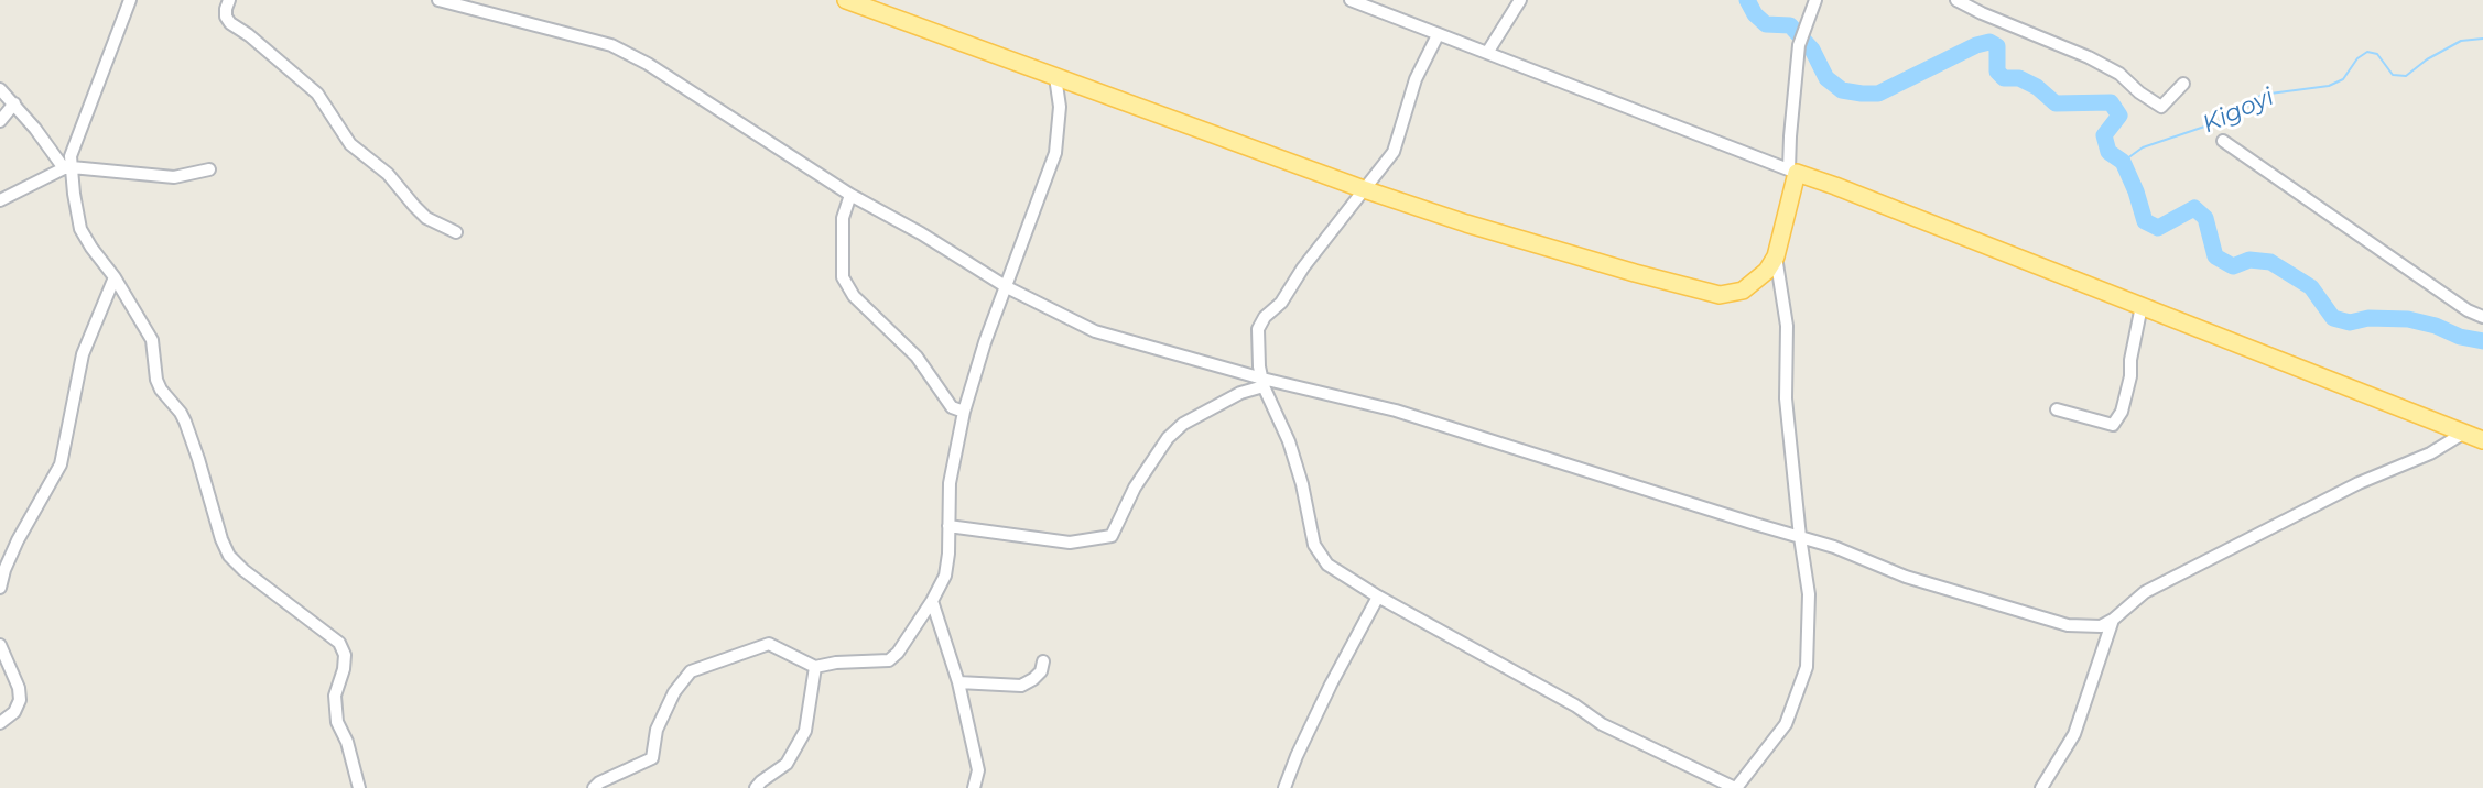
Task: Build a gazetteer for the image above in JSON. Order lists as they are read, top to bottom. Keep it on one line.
{"water":["Kigoyi"]}
